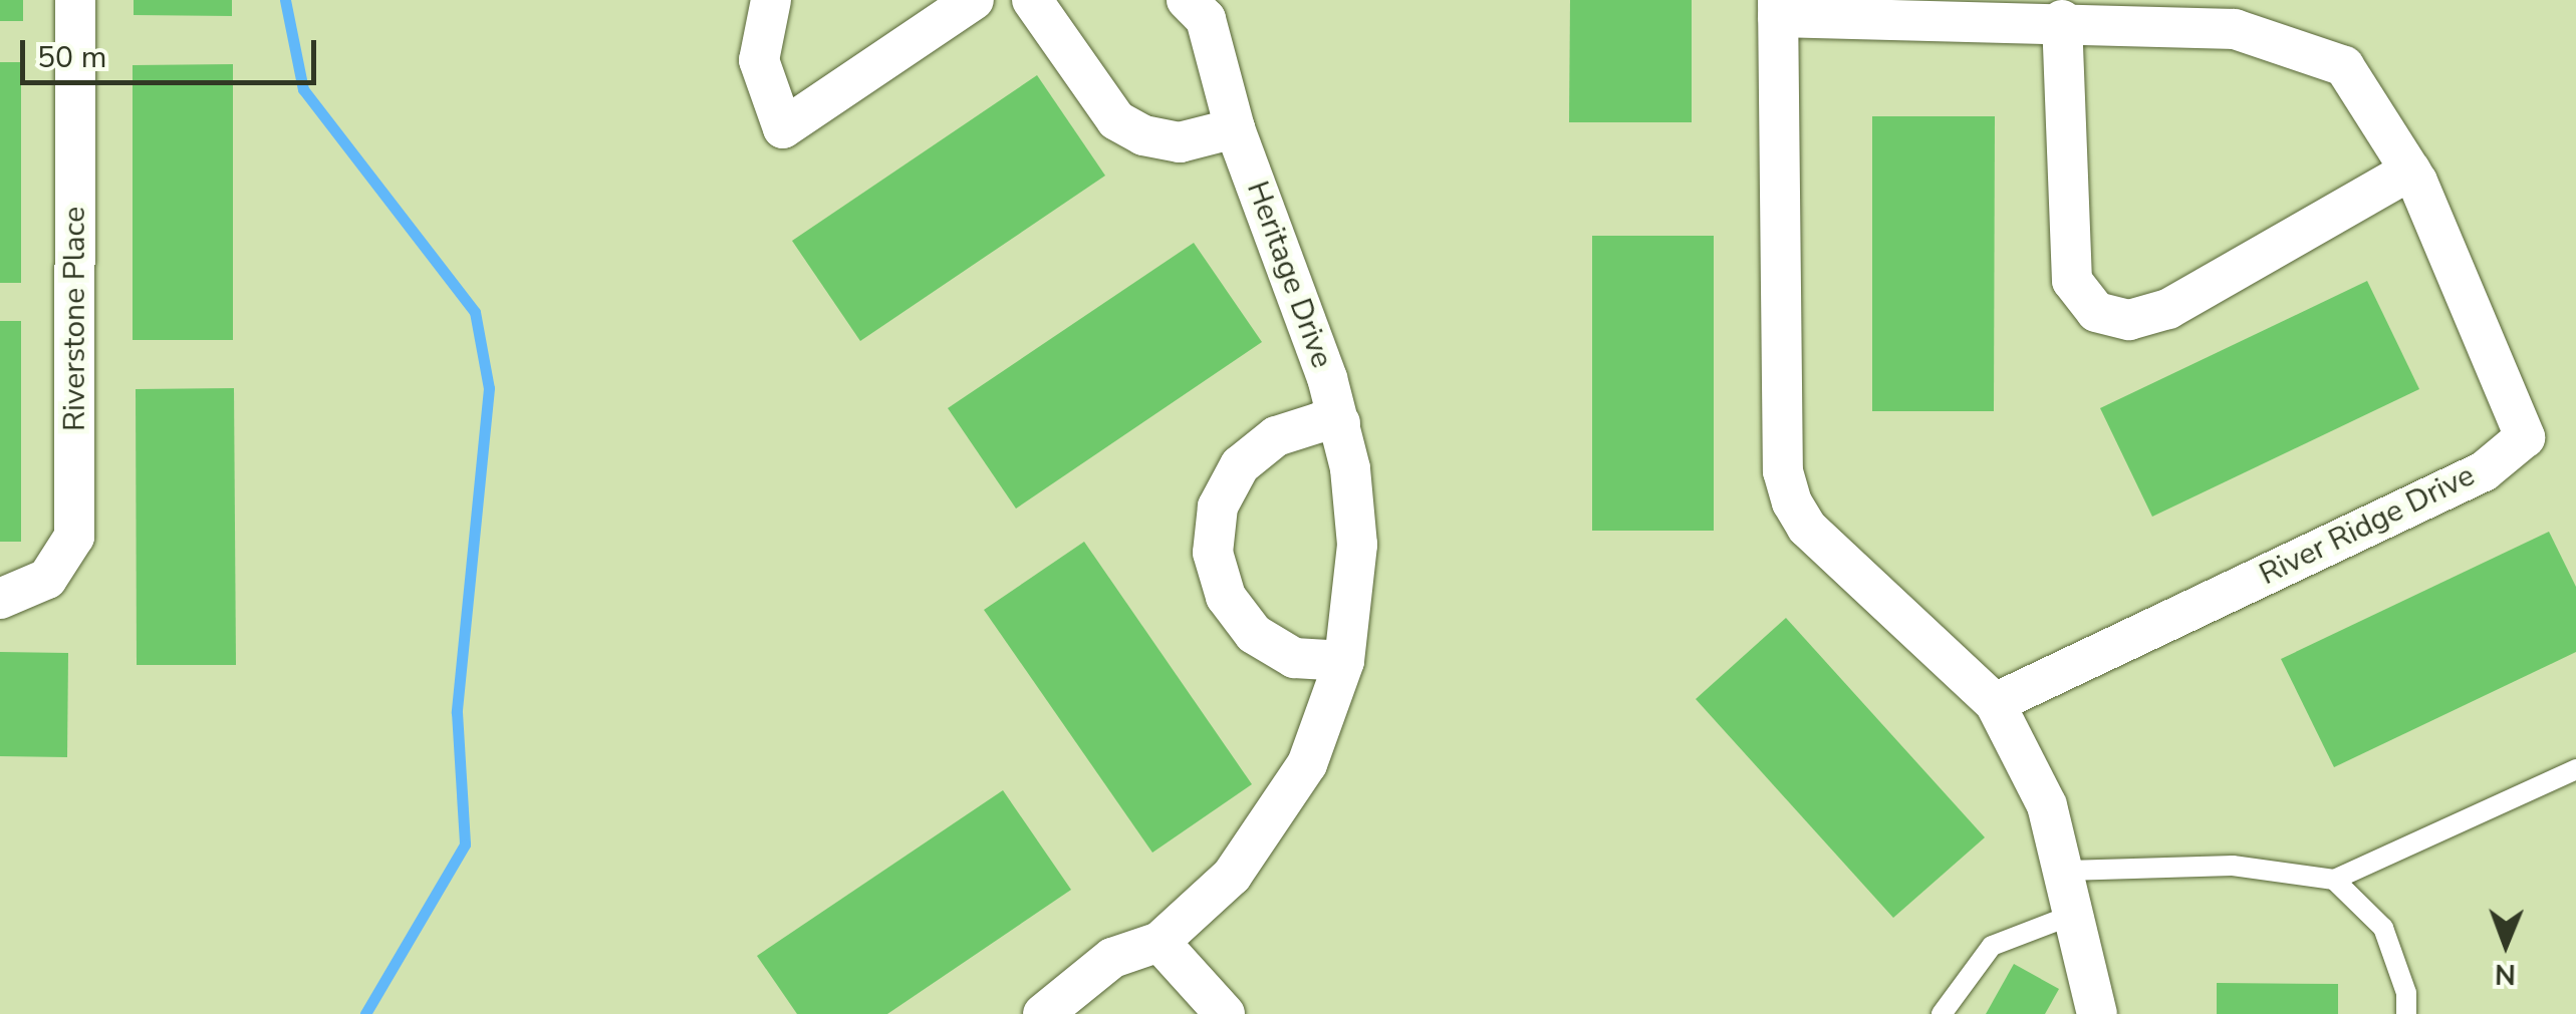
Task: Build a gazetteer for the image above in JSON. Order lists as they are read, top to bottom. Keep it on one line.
{"streets":{"street":["Heritage Drive","Riverstone Place","River Ridge Drive"]},"scale_bar":"50 m","north":"bottom"}
